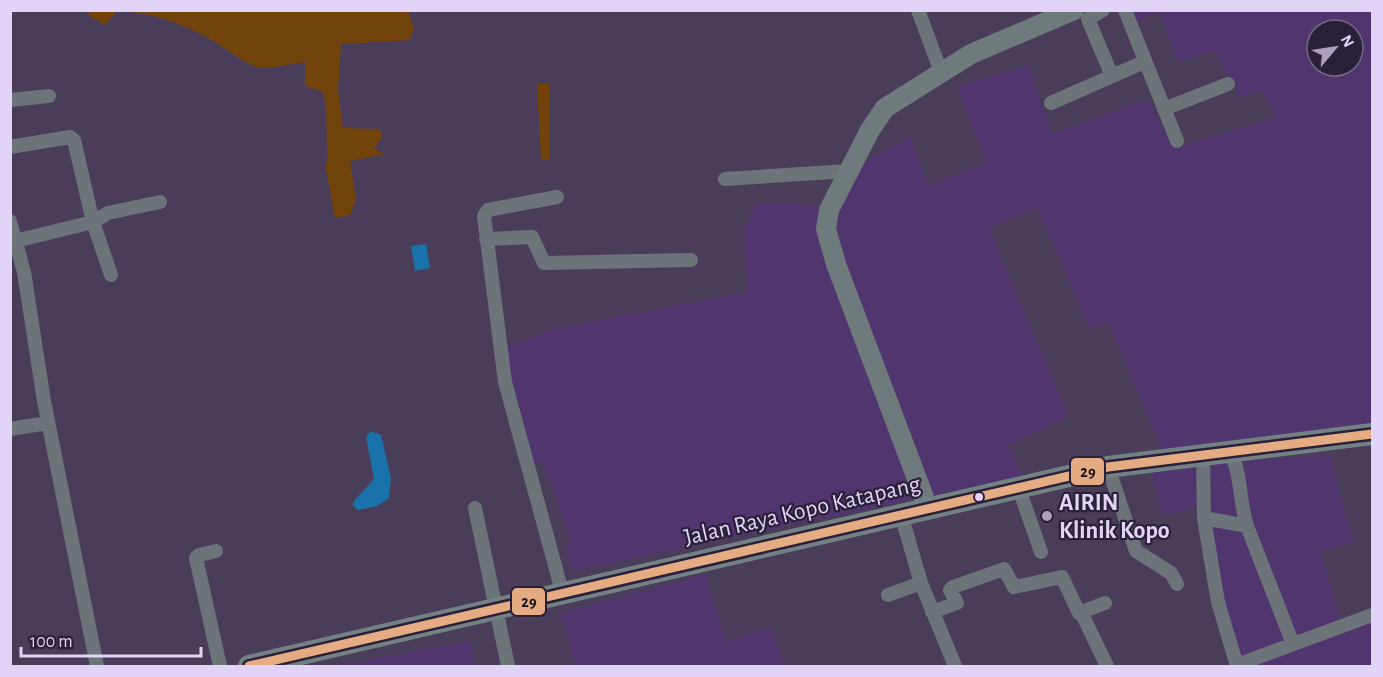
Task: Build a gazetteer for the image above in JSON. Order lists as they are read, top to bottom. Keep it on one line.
{"streets":{"main road":["Jalan Raya Kopo Katapang"]},"places":["AIRIN Klinik Kopo"],"lines":["transit line 29"],"scale_bar":"100 m","north":"top right"}
